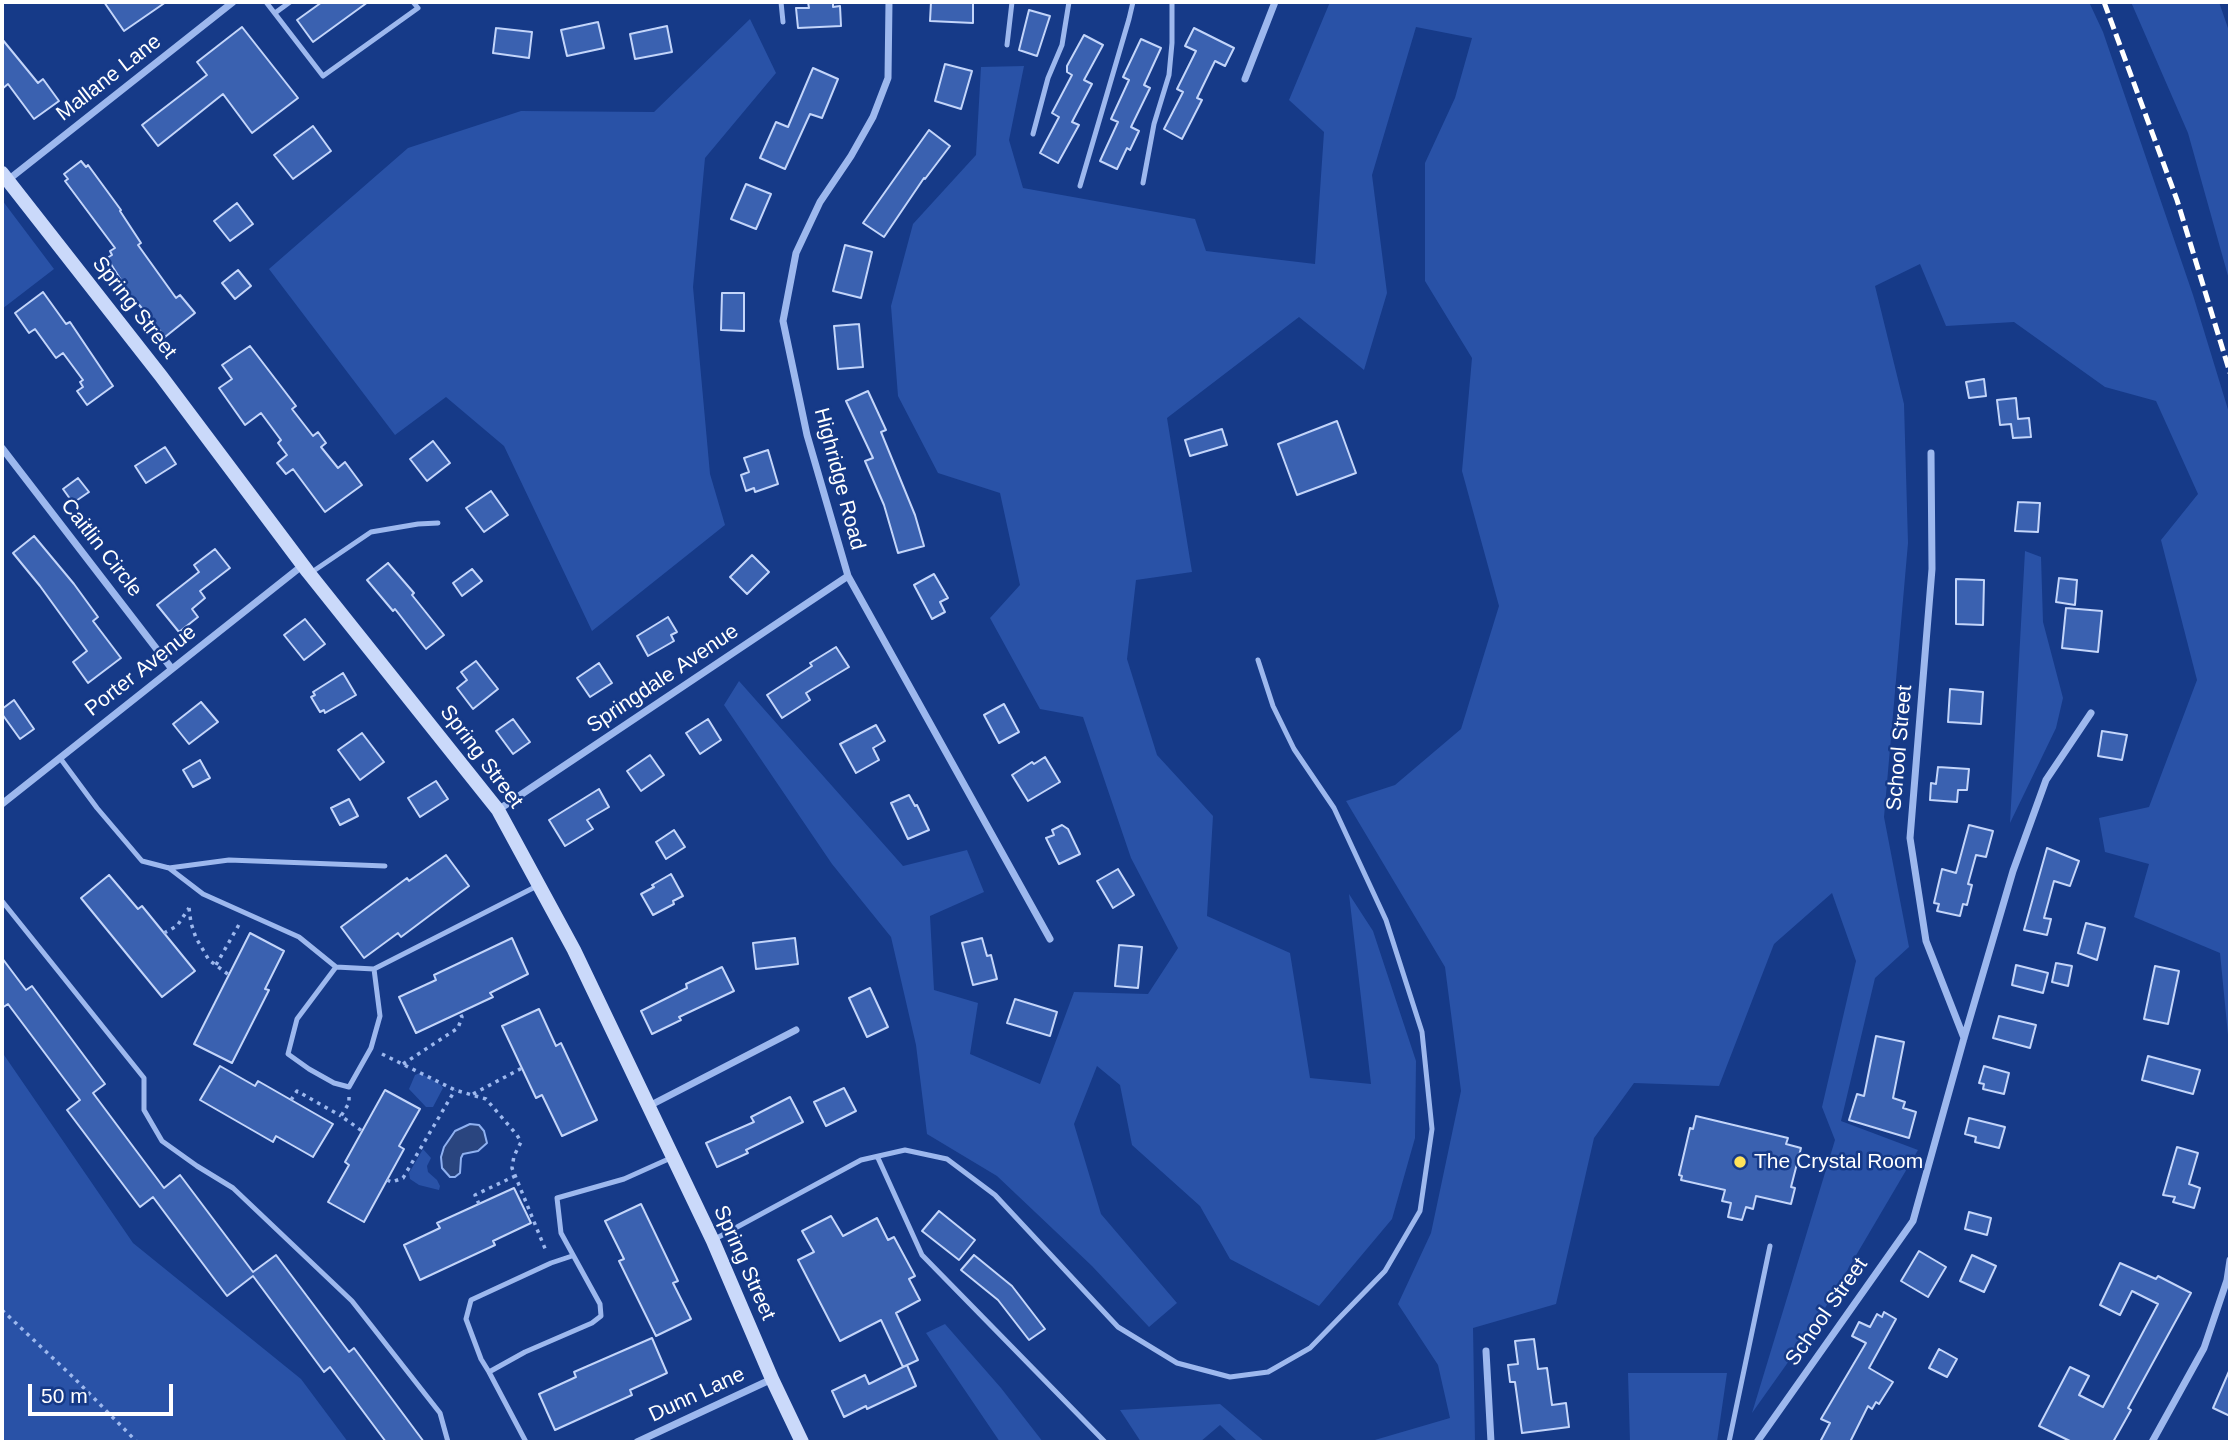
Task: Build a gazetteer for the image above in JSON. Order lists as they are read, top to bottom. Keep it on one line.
{"streets":{"main road":["Spring Street"],"street":["Mallane Lane","Highridge Road","Caitlin Circle","Porter Avenue","Springdale Avenue","School Street","Dunn Lane"]},"crossings":[["Mallane Lane","Spring Street"],["Spring Street","Porter Avenue"],["Spring Street","Springdale Avenue"],["Spring Street","Dunn Lane"],["Highridge Road","Springdale Avenue"],["Caitlin Circle","Porter Avenue"]],"places":["The Crystal Room"],"scale_bar":"50 m"}
